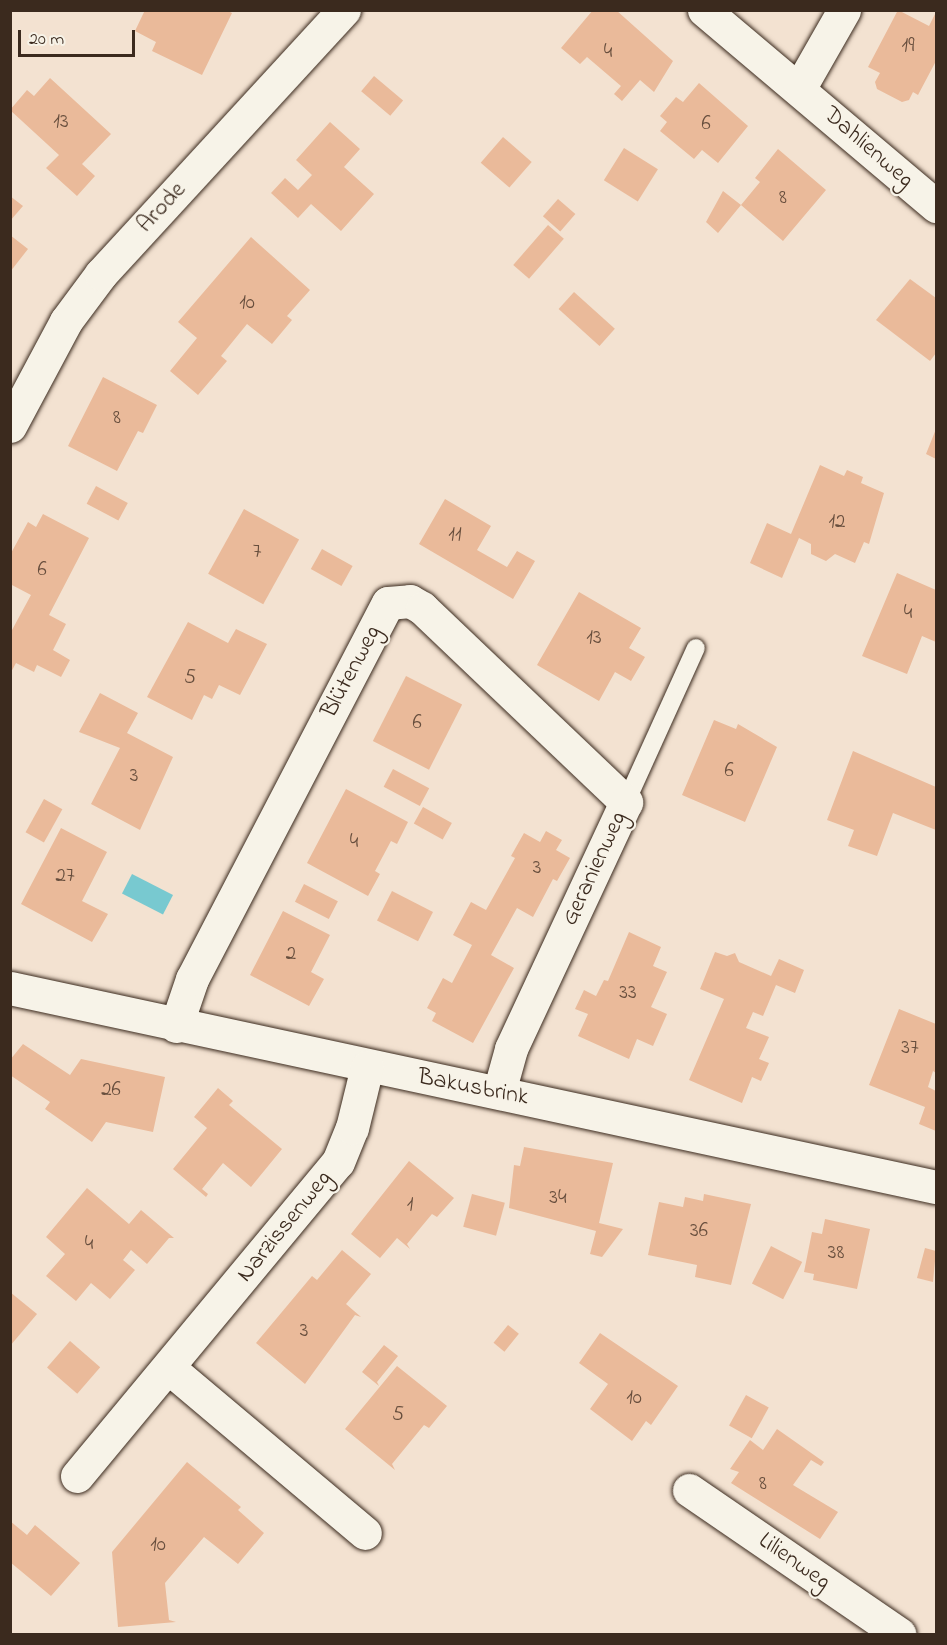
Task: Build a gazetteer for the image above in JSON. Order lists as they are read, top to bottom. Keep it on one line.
{"streets":{"street":["Dahlienweg","Arode","Blütenweg","Geranienweg","Bakusbrink","Narzissenweg","Lilienweg"]},"crossings":[["Blütenweg","Geranienweg"],["Blütenweg","Bakusbrink"],["Geranienweg","Bakusbrink"],["Bakusbrink","Narzissenweg"]],"house_numbers":["19","4","13","6","8","10","8","12","11","7","6","4","13","5","6","6","3","4","3","27","2","33","37","26","34","1","36","4","38","3","10","5","8","10"],"scale_bar":"20 m"}
